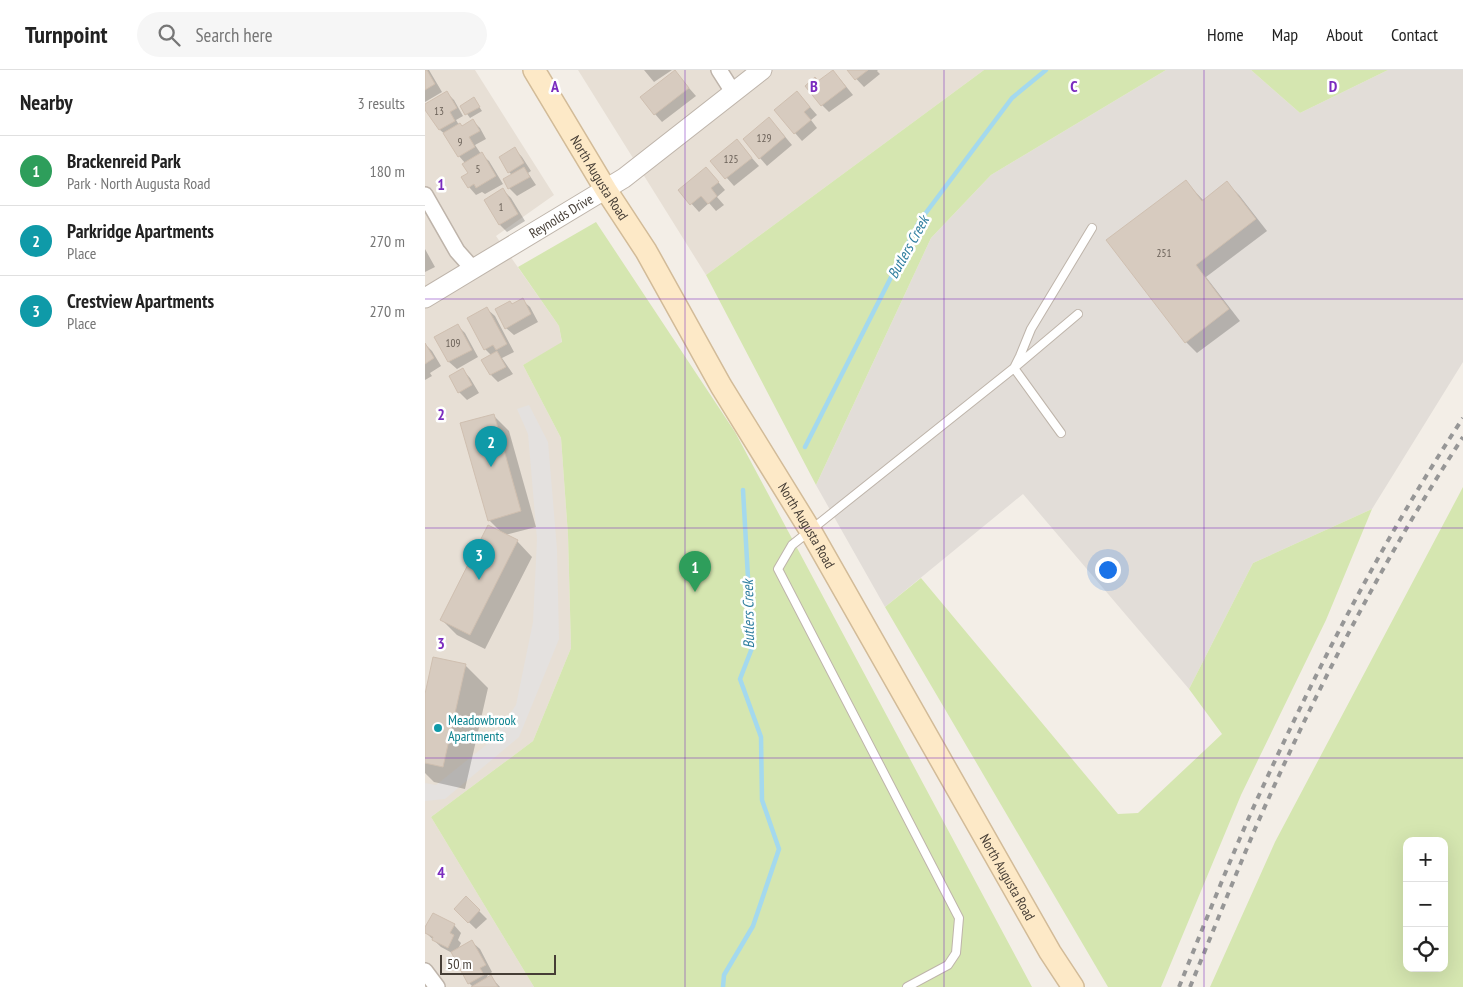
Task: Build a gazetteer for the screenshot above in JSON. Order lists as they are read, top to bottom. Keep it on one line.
{"streets":{"main road":["North Augusta Road"],"street":["Reynolds Drive"]},"crossings":[["North Augusta Road","Reynolds Drive"]],"water":["Butlers Creek"],"places":["Meadowbrook Apartments"],"house_numbers":["13","129","9","125","5","1","251","109"],"scale_bar":"50 m","page":{"header":"Turnpoint","search":"Search here","nav":["Home","Map","About","Contact"],"heading":["Nearby","3 results"],"list":[{"mark":"1","name":"Brackenreid Park","note":"Park · North Augusta Road","value":"180 m"},{"mark":"2","name":"Parkridge Apartments","note":"Place","value":"270 m"},{"mark":"3","name":"Crestview Apartments","note":"Place","value":"270 m"}],"pins":["2","3","1"],"map_buttons":["+","−"],"scale":"50 m"},"grid":{"columns":["A","B","C","D"],"rows":["1","2","3","4"]}}
